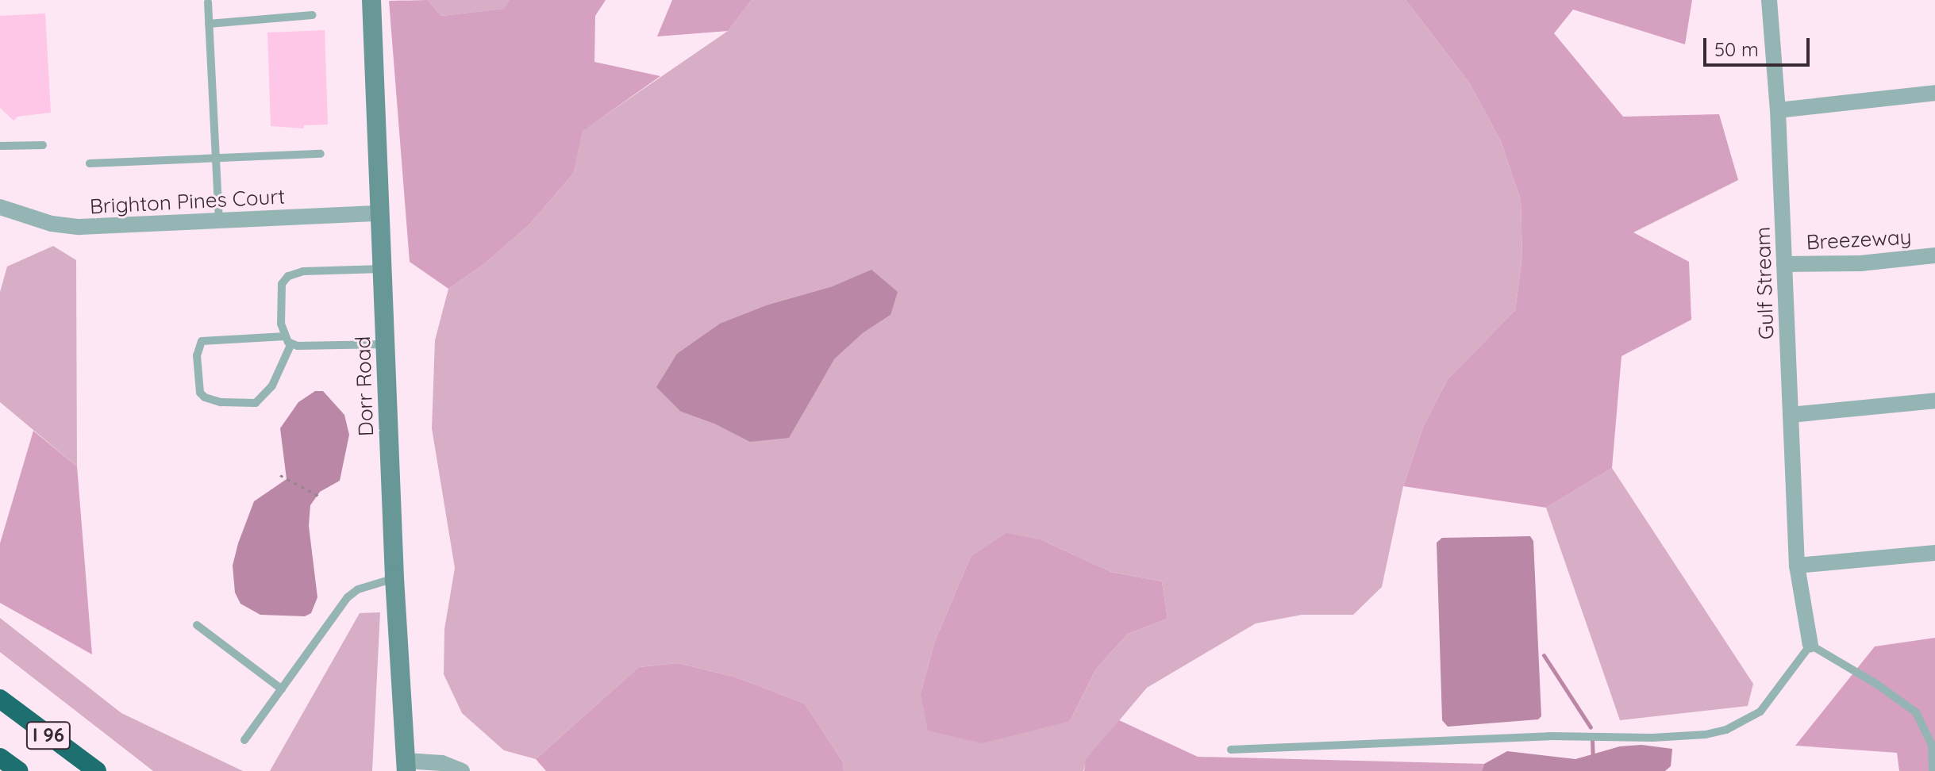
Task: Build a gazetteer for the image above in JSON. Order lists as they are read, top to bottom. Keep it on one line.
{"streets":{"highway":["I 96"],"street":["Brighton Pines Court","Breezeway","Gulf Stream","Dorr Road"]},"crossings":[["Brighton Pines Court","Dorr Road"],["Breezeway","Gulf Stream"]],"scale_bar":"50 m"}
